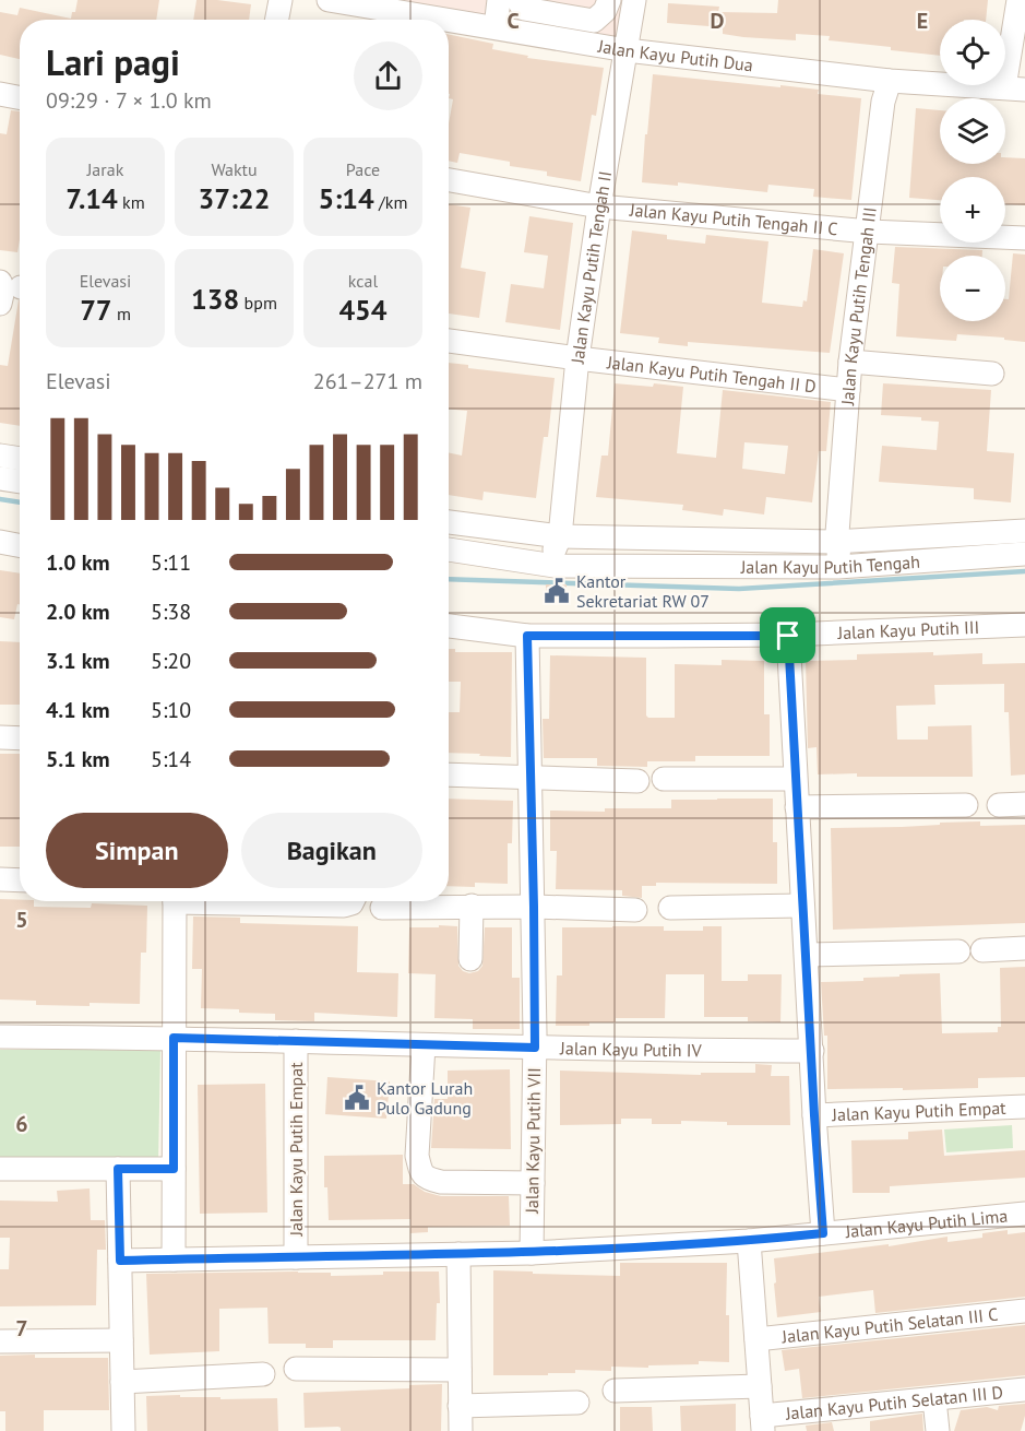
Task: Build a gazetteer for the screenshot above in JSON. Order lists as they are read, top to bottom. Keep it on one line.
{"streets":{"street":["Jalan Kayu Putih Dua","Jalan Kayu Putih Tengah II C","Jalan Kayu Putih Tengah II","Jalan Kayu Putih Tengah III","Jalan Kayu Putih Tengah II D","Jalan Kayu Putih Tengah","Jalan Kayu Putih III","Jalan Kayu Putih IV","Jalan Kayu Putih Empat","Jalan Kayu Putih VII","Jalan Kayu Putih Lima","Jalan Kayu Putih Selatan III C","Jalan Kayu Putih Selatan III D"]},"crossings":[["Jalan Kayu Putih Dua","Jalan Kayu Putih Tengah II"],["Jalan Kayu Putih Dua","Jalan Kayu Putih Tengah III"],["Jalan Kayu Putih Tengah II C","Jalan Kayu Putih Tengah II"],["Jalan Kayu Putih Tengah II C","Jalan Kayu Putih Tengah III"],["Jalan Kayu Putih Tengah II","Jalan Kayu Putih Tengah II D"],["Jalan Kayu Putih Tengah II","Jalan Kayu Putih Tengah"],["Jalan Kayu Putih Tengah III","Jalan Kayu Putih Tengah II D"],["Jalan Kayu Putih Tengah III","Jalan Kayu Putih Tengah"],["Jalan Kayu Putih III","Jalan Kayu Putih VII"],["Jalan Kayu Putih IV","Jalan Kayu Putih Empat"],["Jalan Kayu Putih IV","Jalan Kayu Putih VII"],["Jalan Kayu Putih Empat","Jalan Kayu Putih Lima"],["Jalan Kayu Putih VII","Jalan Kayu Putih Lima"]],"places":{"public building":["Kantor Sekretariat RW 07","Kantor Lurah Pulo Gadung"]},"page":{"map_buttons":["+","−"],"heading":["Lari pagi","09:29 · 7 × 1.0 km"],"stats":[["Jarak","7.14 km"],["Waktu","37:22"],["Pace","5:14 /km"],["Elevasi","77 m"],["138 bpm"],["kcal","454"]],"chart":["Elevasi","261–271 m"],"list":[{"name":"1.0 km","note":"5:11"},{"name":"2.0 km","note":"5:38"},{"name":"3.1 km","note":"5:20"},{"name":"4.1 km","note":"5:10"},{"name":"5.1 km","note":"5:14"}],"buttons":["Simpan","Bagikan"]},"grid":{"columns":["C","D","E"],"rows":["5","6","7"]}}
